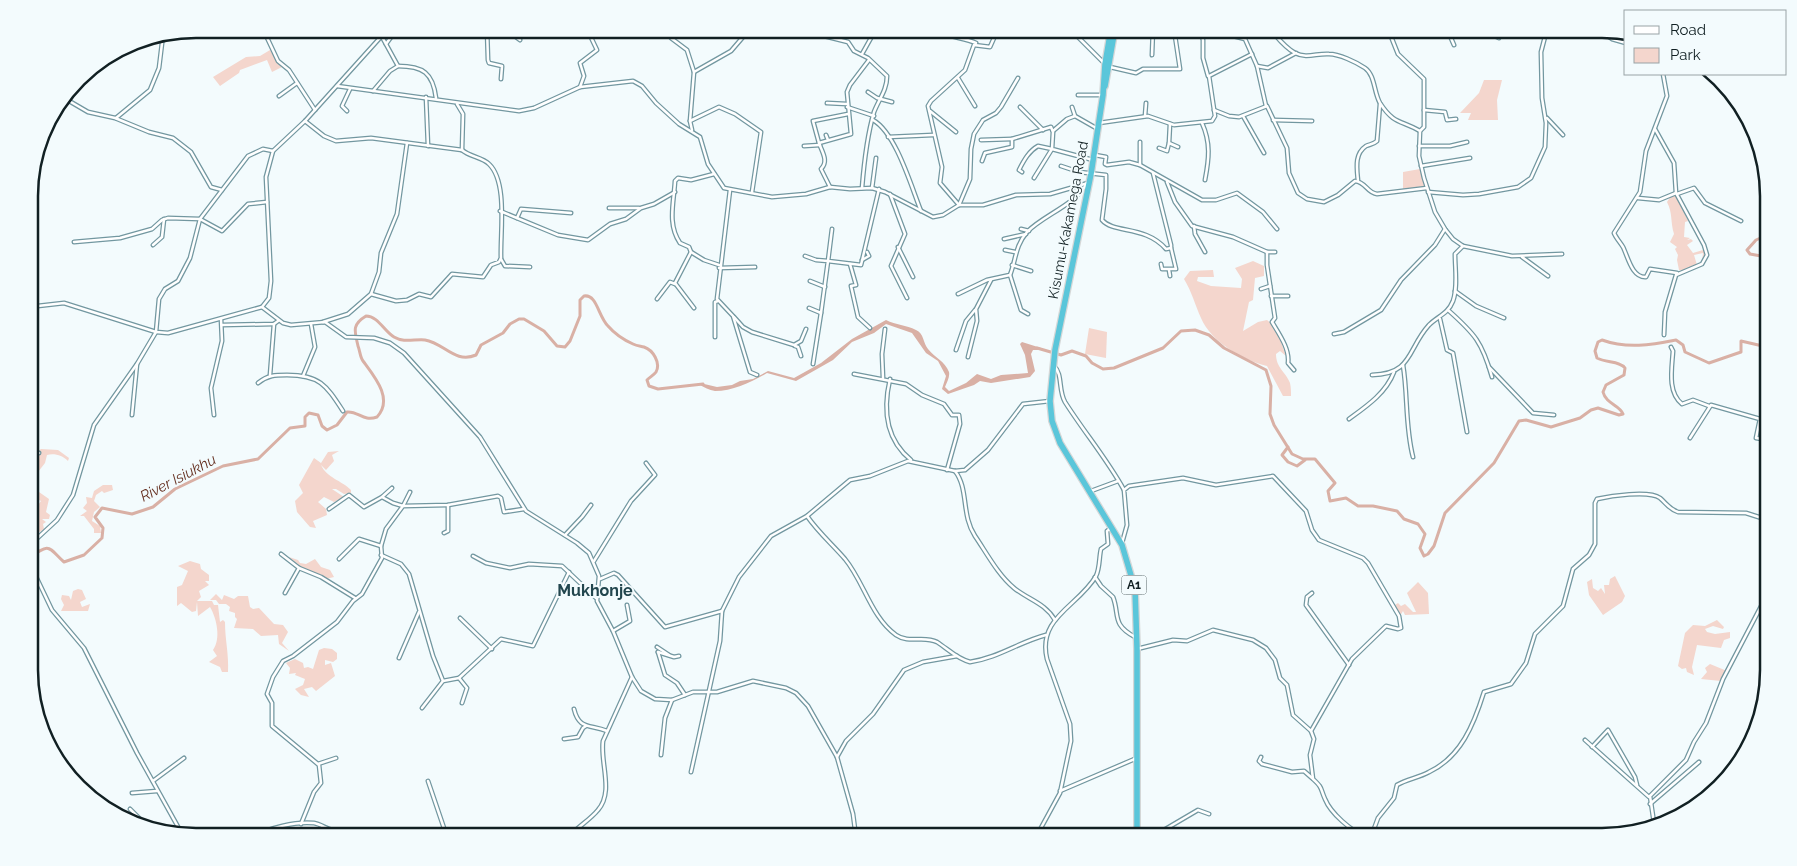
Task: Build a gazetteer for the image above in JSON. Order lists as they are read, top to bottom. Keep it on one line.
{"streets":{"highway":["Kisumu-Kakamega Road","A1"]},"crossings":[["Kisumu-Kakamega Road","A1"]],"districts":["Mukhonje"],"water":["River Isiukhu"],"legend":["Road","Park"]}
